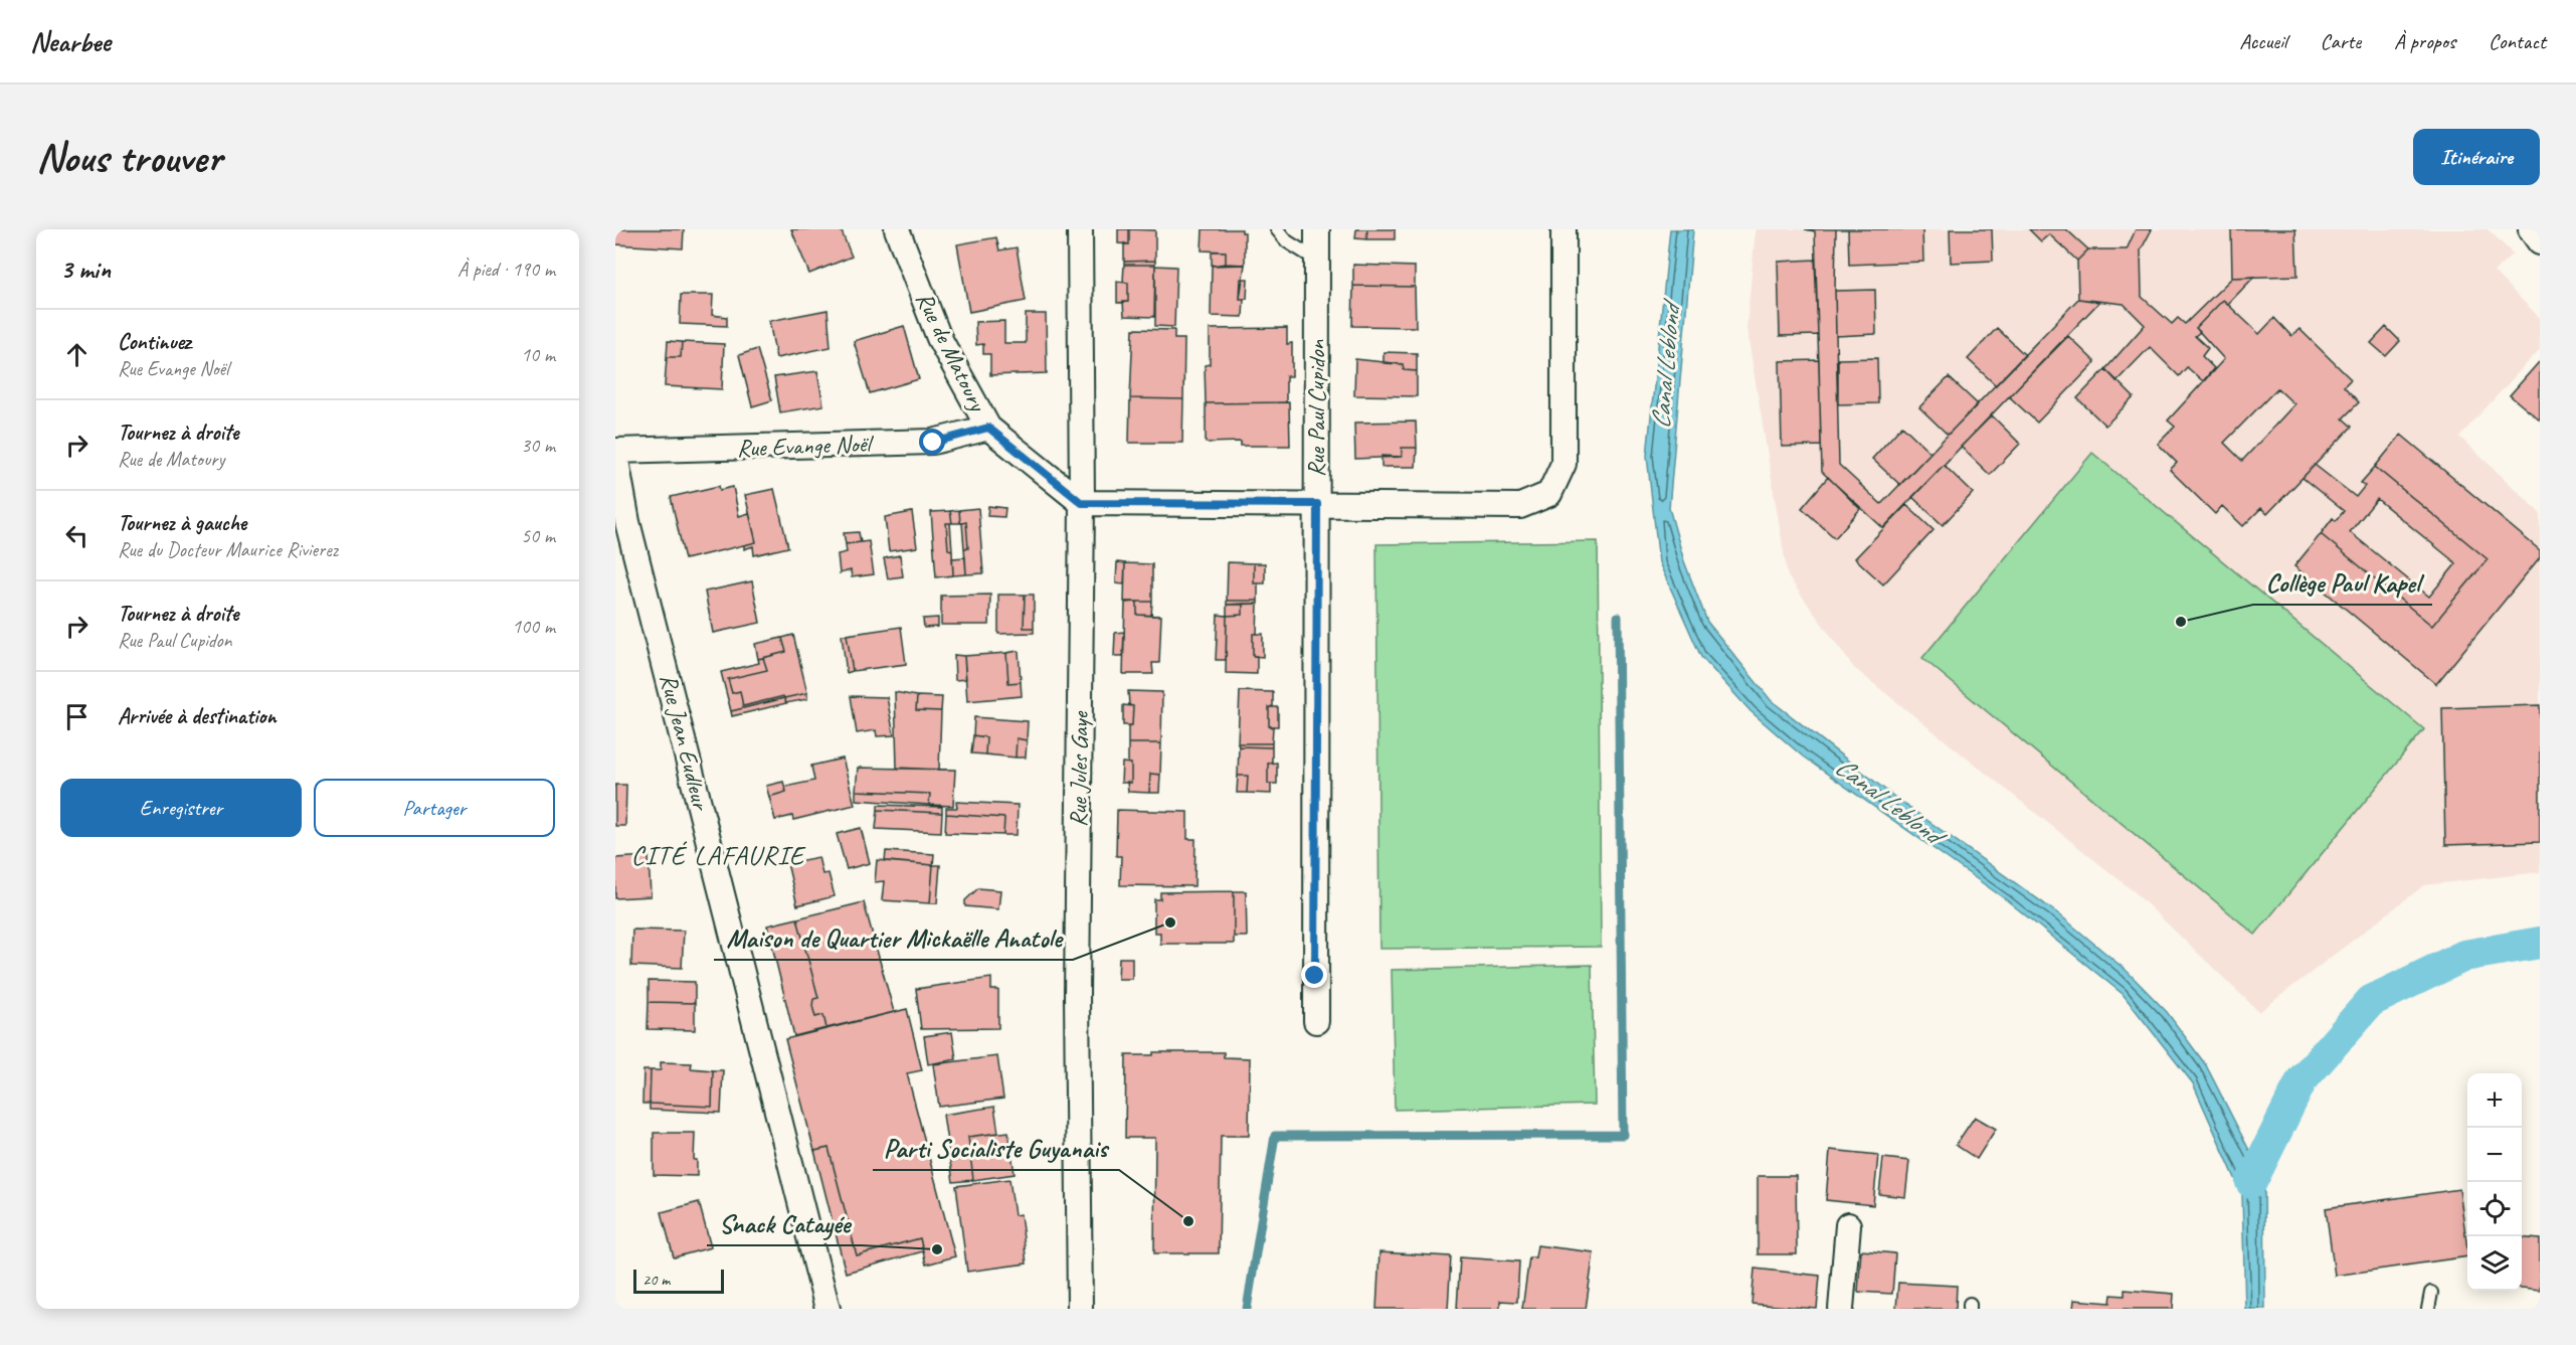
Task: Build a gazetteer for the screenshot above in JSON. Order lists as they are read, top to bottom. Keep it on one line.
{"streets":{"street":["Rue de Matoury","Rue Paul Cupidon","Rue Evange Noël","Rue Jean Eudleur","Rue Jules Gaye"]},"crossings":[["Rue de Matoury","Rue Evange Noël"],["Rue de Matoury","Rue Jules Gaye"]],"districts":["CITÉ LAFAURIE"],"water":["Canal Leblond"],"places":["Collège Paul Kapel","Maison de Quartier Mickaëlle Anatole","Parti Socialiste Guyanais","Snack Catayée"],"scale_bar":"20 m","page":{"header":"Nearbee","nav":["Accueil","Carte","À propos","Contact"],"buttons":["Itinéraire",["Enregistrer","Partager"]],"title":"Nous trouver","heading":["3 min","À pied · 190 m"],"list":[["Continuez","Rue Evange Noël","10 m"],["Tournez à droite","Rue de Matoury","30 m"],["Tournez à gauche","Rue du Docteur Maurice Rivierez","50 m"],["Tournez à droite","Rue Paul Cupidon","100 m"],"Arrivée à destination"],"map_buttons":["+","−"],"scale":"20 m"}}
